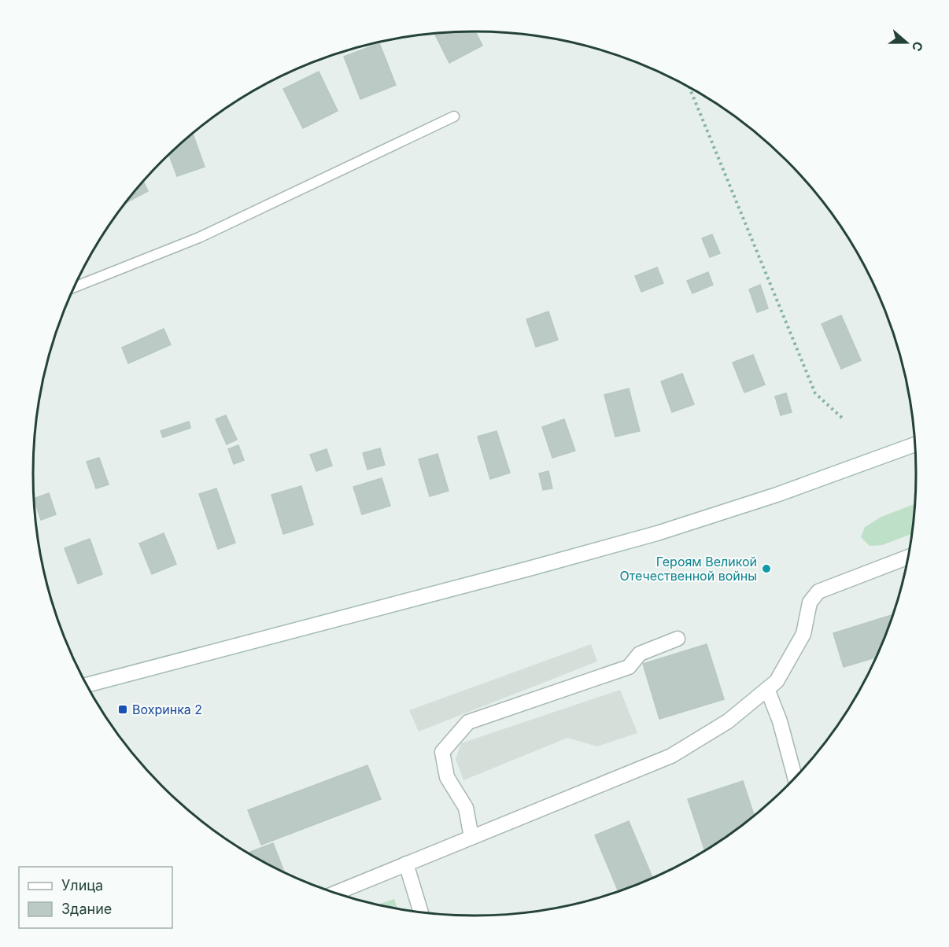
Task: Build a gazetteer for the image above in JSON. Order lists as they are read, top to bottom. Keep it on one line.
{"places":{"other":["Героям Великой Отечественной войны"],"transit":["Вохринка 2"]},"legend":["Улица","Здание"],"north":"right"}
